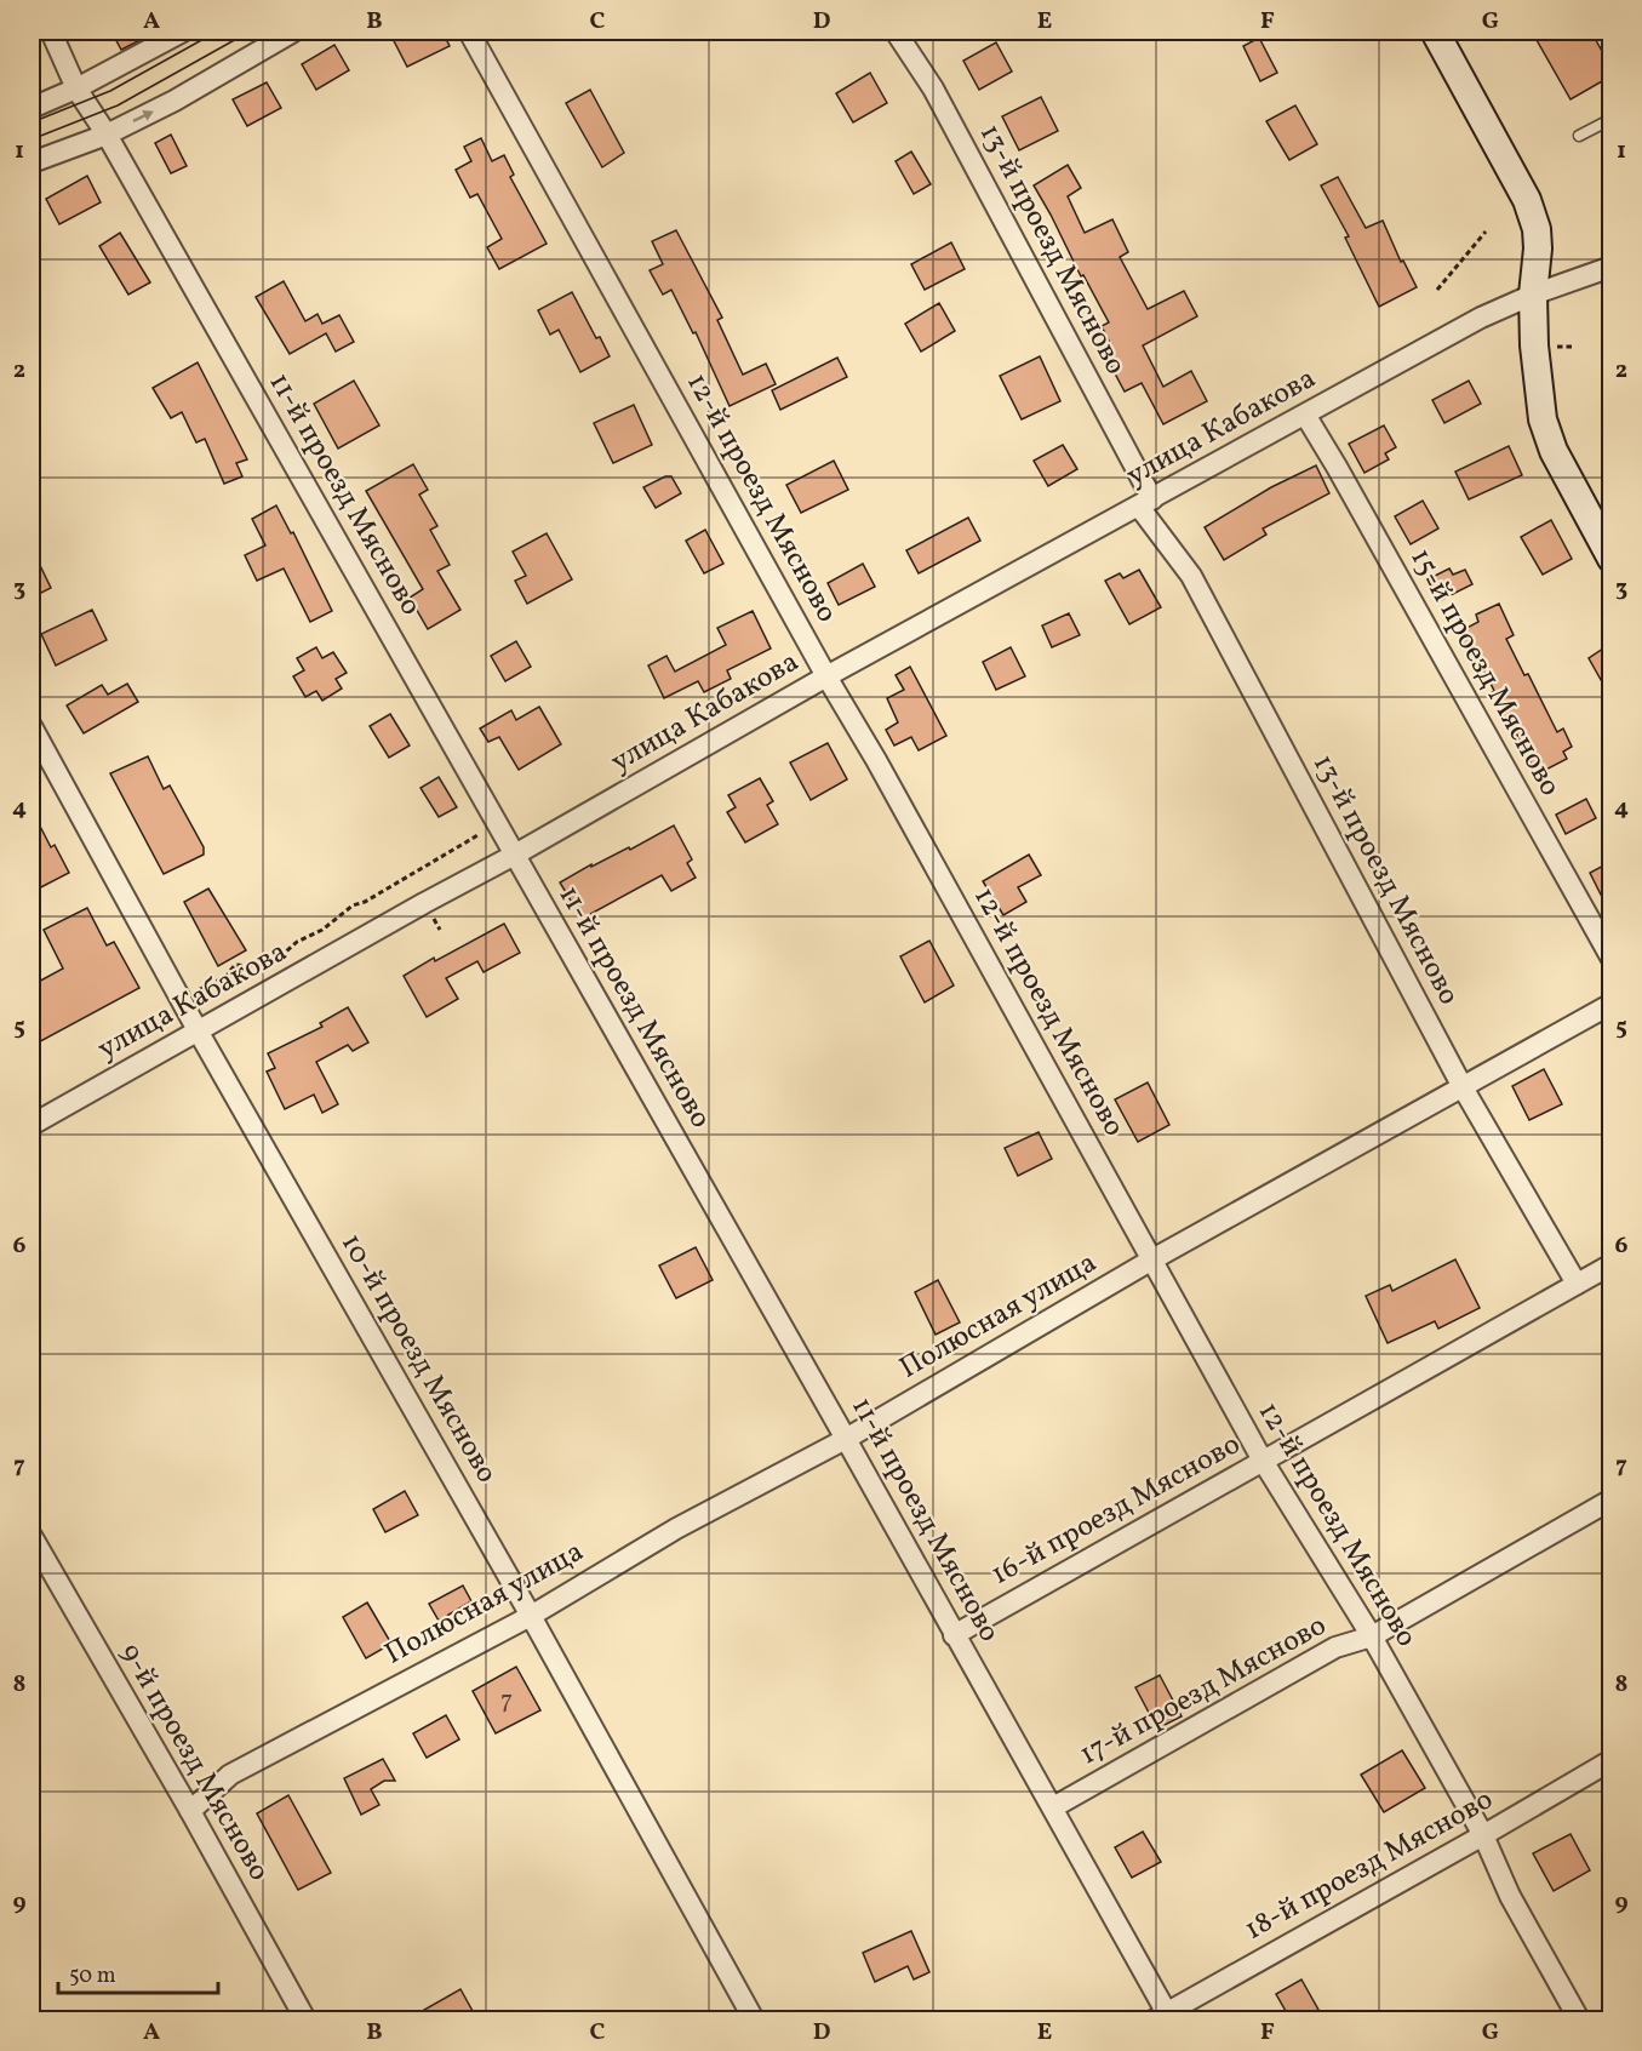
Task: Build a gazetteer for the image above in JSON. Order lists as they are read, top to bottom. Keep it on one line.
{"streets":{"street":["13-й проезд Мясново","улица Кабакова","11-й проезд Мясново","12-й проезд Мясново","15-й проезд Мясново","Полюсная улица","10-й проезд Мясново","16-й проезд Мясново","17-й проезд Мясново","9-й проезд Мясново","18-й проезд Мясново"]},"crossings":[["13-й проезд Мясново","улица Кабакова"],["13-й проезд Мясново","Полюсная улица"],["13-й проезд Мясново","16-й проезд Мясново"],["улица Кабакова","11-й проезд Мясново"],["улица Кабакова","12-й проезд Мясново"],["улица Кабакова","15-й проезд Мясново"],["улица Кабакова","10-й проезд Мясново"],["11-й проезд Мясново","Полюсная улица"],["11-й проезд Мясново","16-й проезд Мясново"],["11-й проезд Мясново","17-й проезд Мясново"],["11-й проезд Мясново","18-й проезд Мясново"],["12-й проезд Мясново","Полюсная улица"],["12-й проезд Мясново","16-й проезд Мясново"],["12-й проезд Мясново","17-й проезд Мясново"],["12-й проезд Мясново","18-й проезд Мясново"],["Полюсная улица","10-й проезд Мясново"],["Полюсная улица","9-й проезд Мясново"]],"house_numbers":["7"],"scale_bar":"50 m","grid":{"columns":["A","B","C","D","E","F","G"],"rows":["1","2","3","4","5","6","7","8","9"]}}
